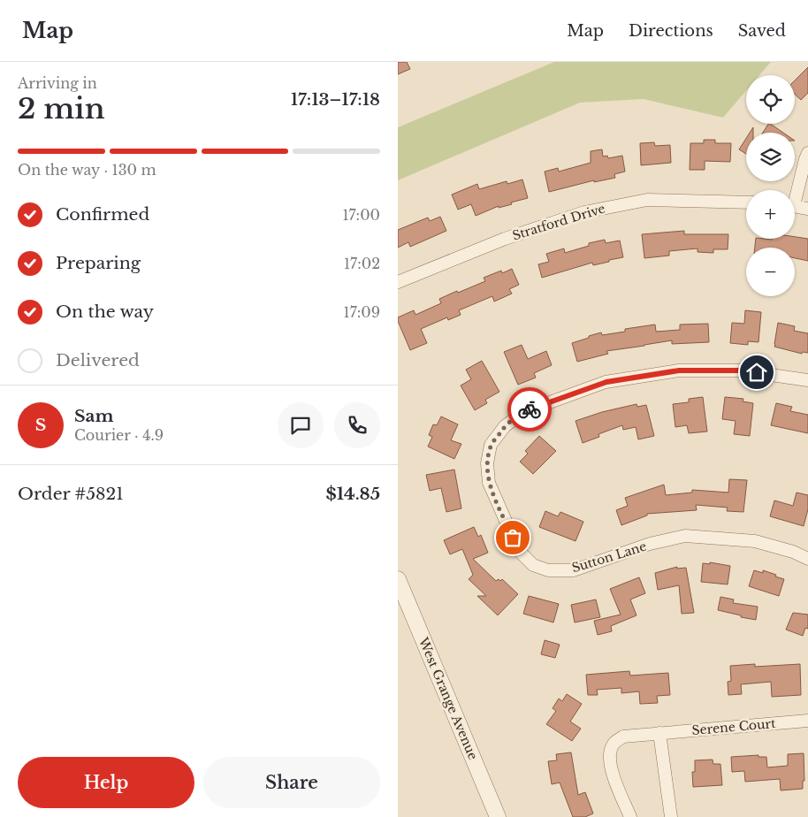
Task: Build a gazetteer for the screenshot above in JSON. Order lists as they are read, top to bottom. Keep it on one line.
{"streets":{"street":["Stratford Drive","Sutton Lane","West Grange Avenue","Serene Court"]},"page":{"header":"Map","nav":["Map","Directions","Saved"],"heading":["2 min","Arriving in","17:13–17:18"],"panel":["Sam","Courier · 4.9","Order #5821","$14.85"],"map_buttons":["+","−"],"bar":"On the way · 130 m","list":[["Confirmed","17:00"],["Preparing","17:02"],["On the way","17:09"],"Delivered"],"round":"S","buttons":["Help","Share"]}}
